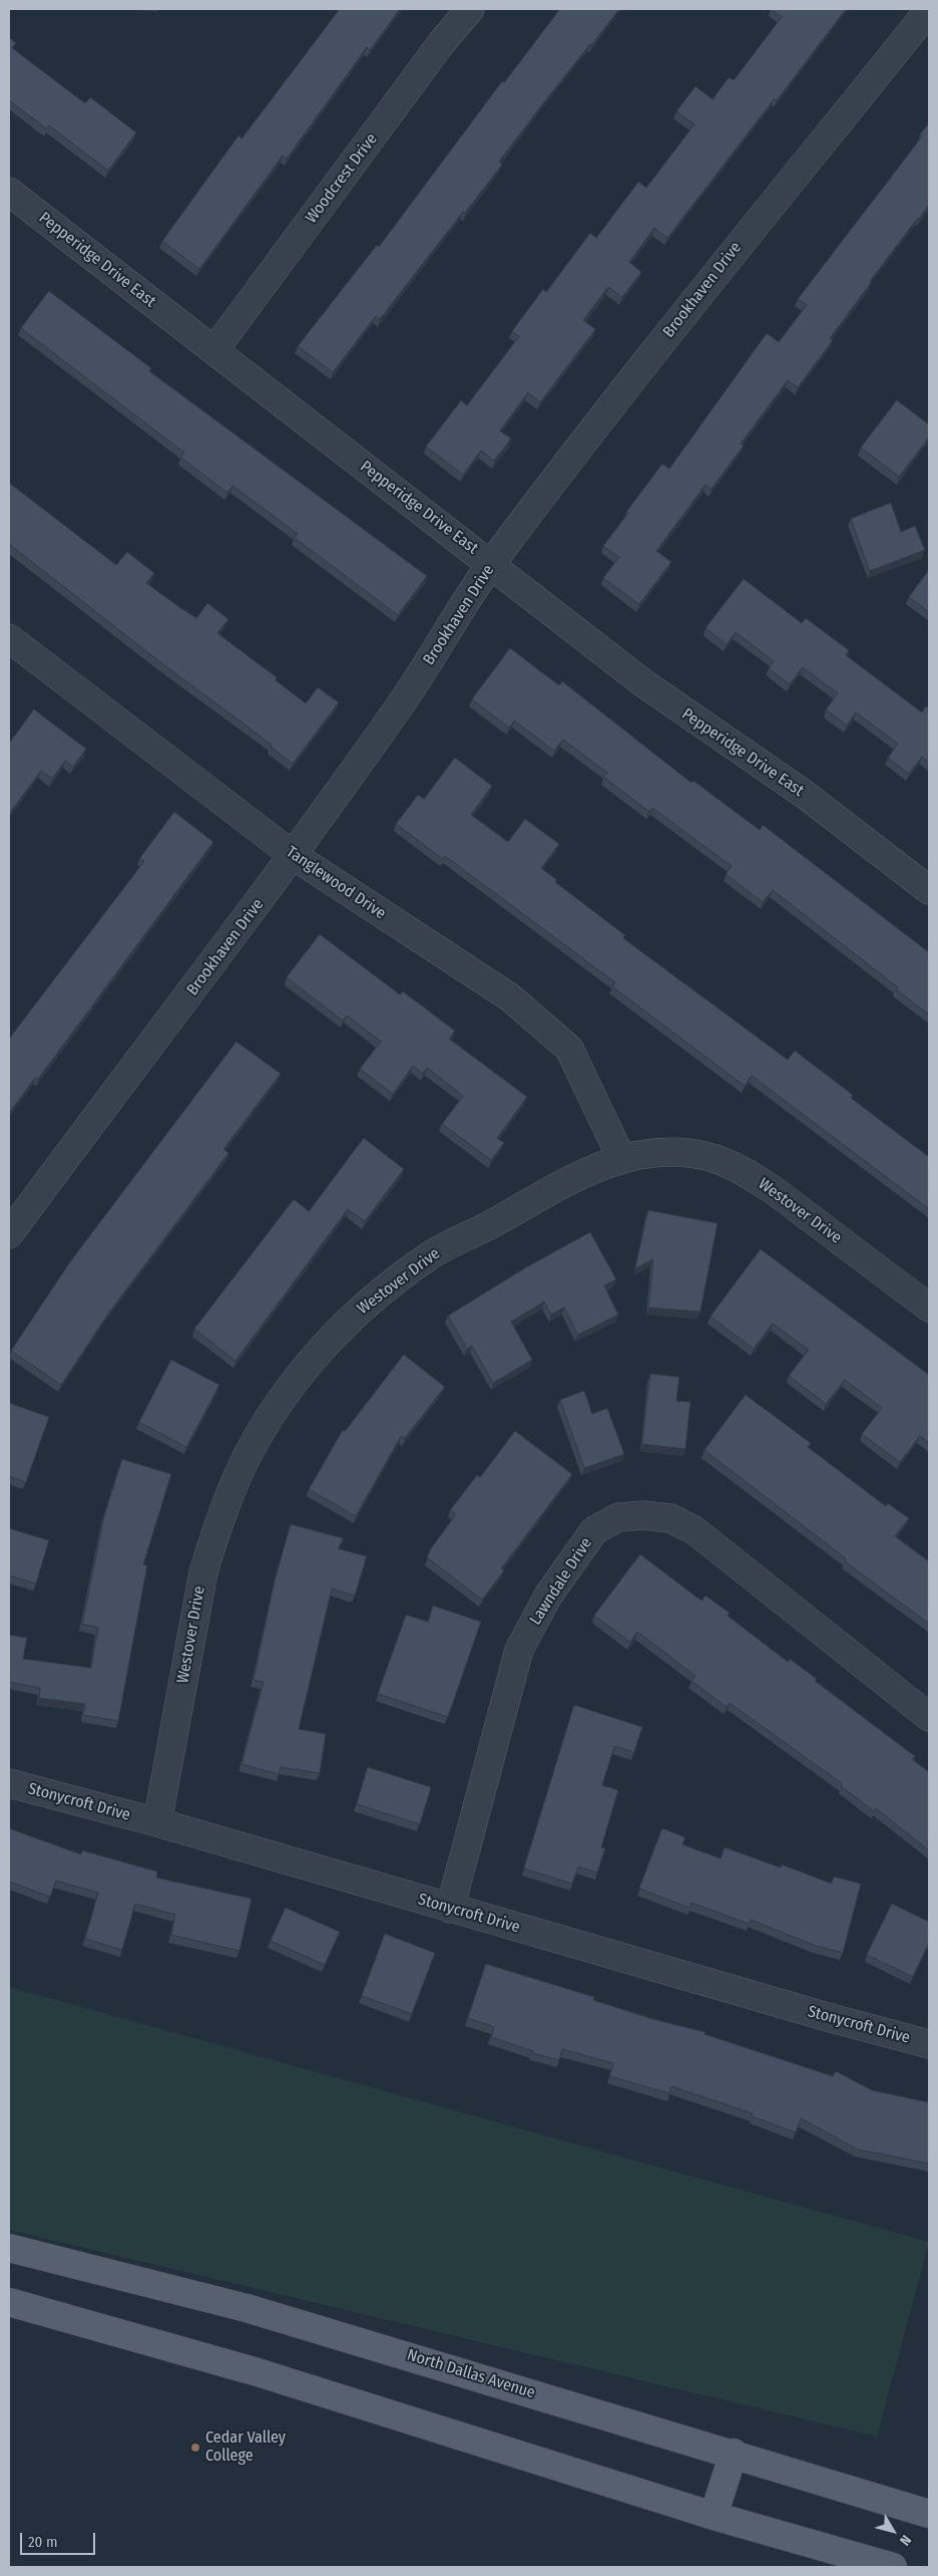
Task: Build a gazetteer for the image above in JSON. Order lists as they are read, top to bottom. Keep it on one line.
{"streets":{"main road":["North Dallas Avenue"],"street":["Woodcrest Drive","Pepperidge Drive East","Brookhaven Drive","Tanglewood Drive","Westover Drive","Lawndale Drive","Stonycroft Drive"]},"crossings":[["Woodcrest Drive","Pepperidge Drive East"],["Pepperidge Drive East","Brookhaven Drive"],["Brookhaven Drive","Tanglewood Drive"],["Tanglewood Drive","Westover Drive"],["Westover Drive","Stonycroft Drive"],["Lawndale Drive","Stonycroft Drive"]],"places":["Cedar Valley College"],"scale_bar":"20 m","north":"bottom right"}
